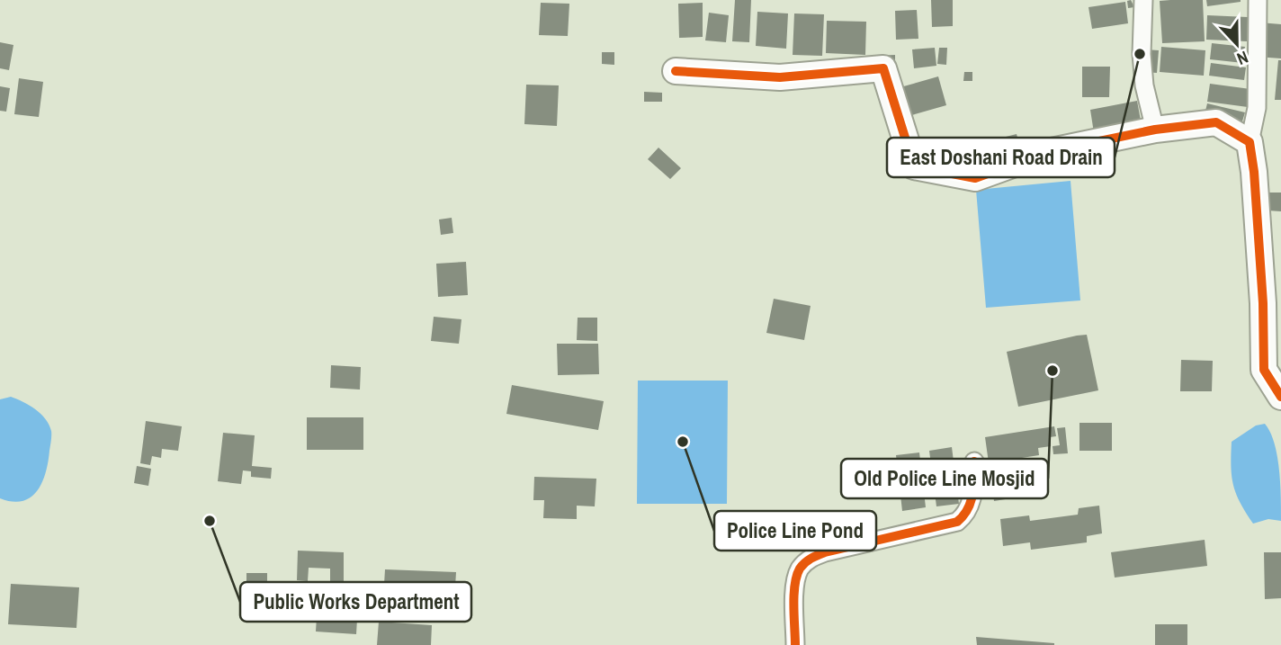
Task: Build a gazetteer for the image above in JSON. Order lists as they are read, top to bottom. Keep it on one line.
{"places":["East Doshani Road Drain","Old Police Line Mosjid","Police Line Pond","Public Works Department"],"north":"bottom"}
